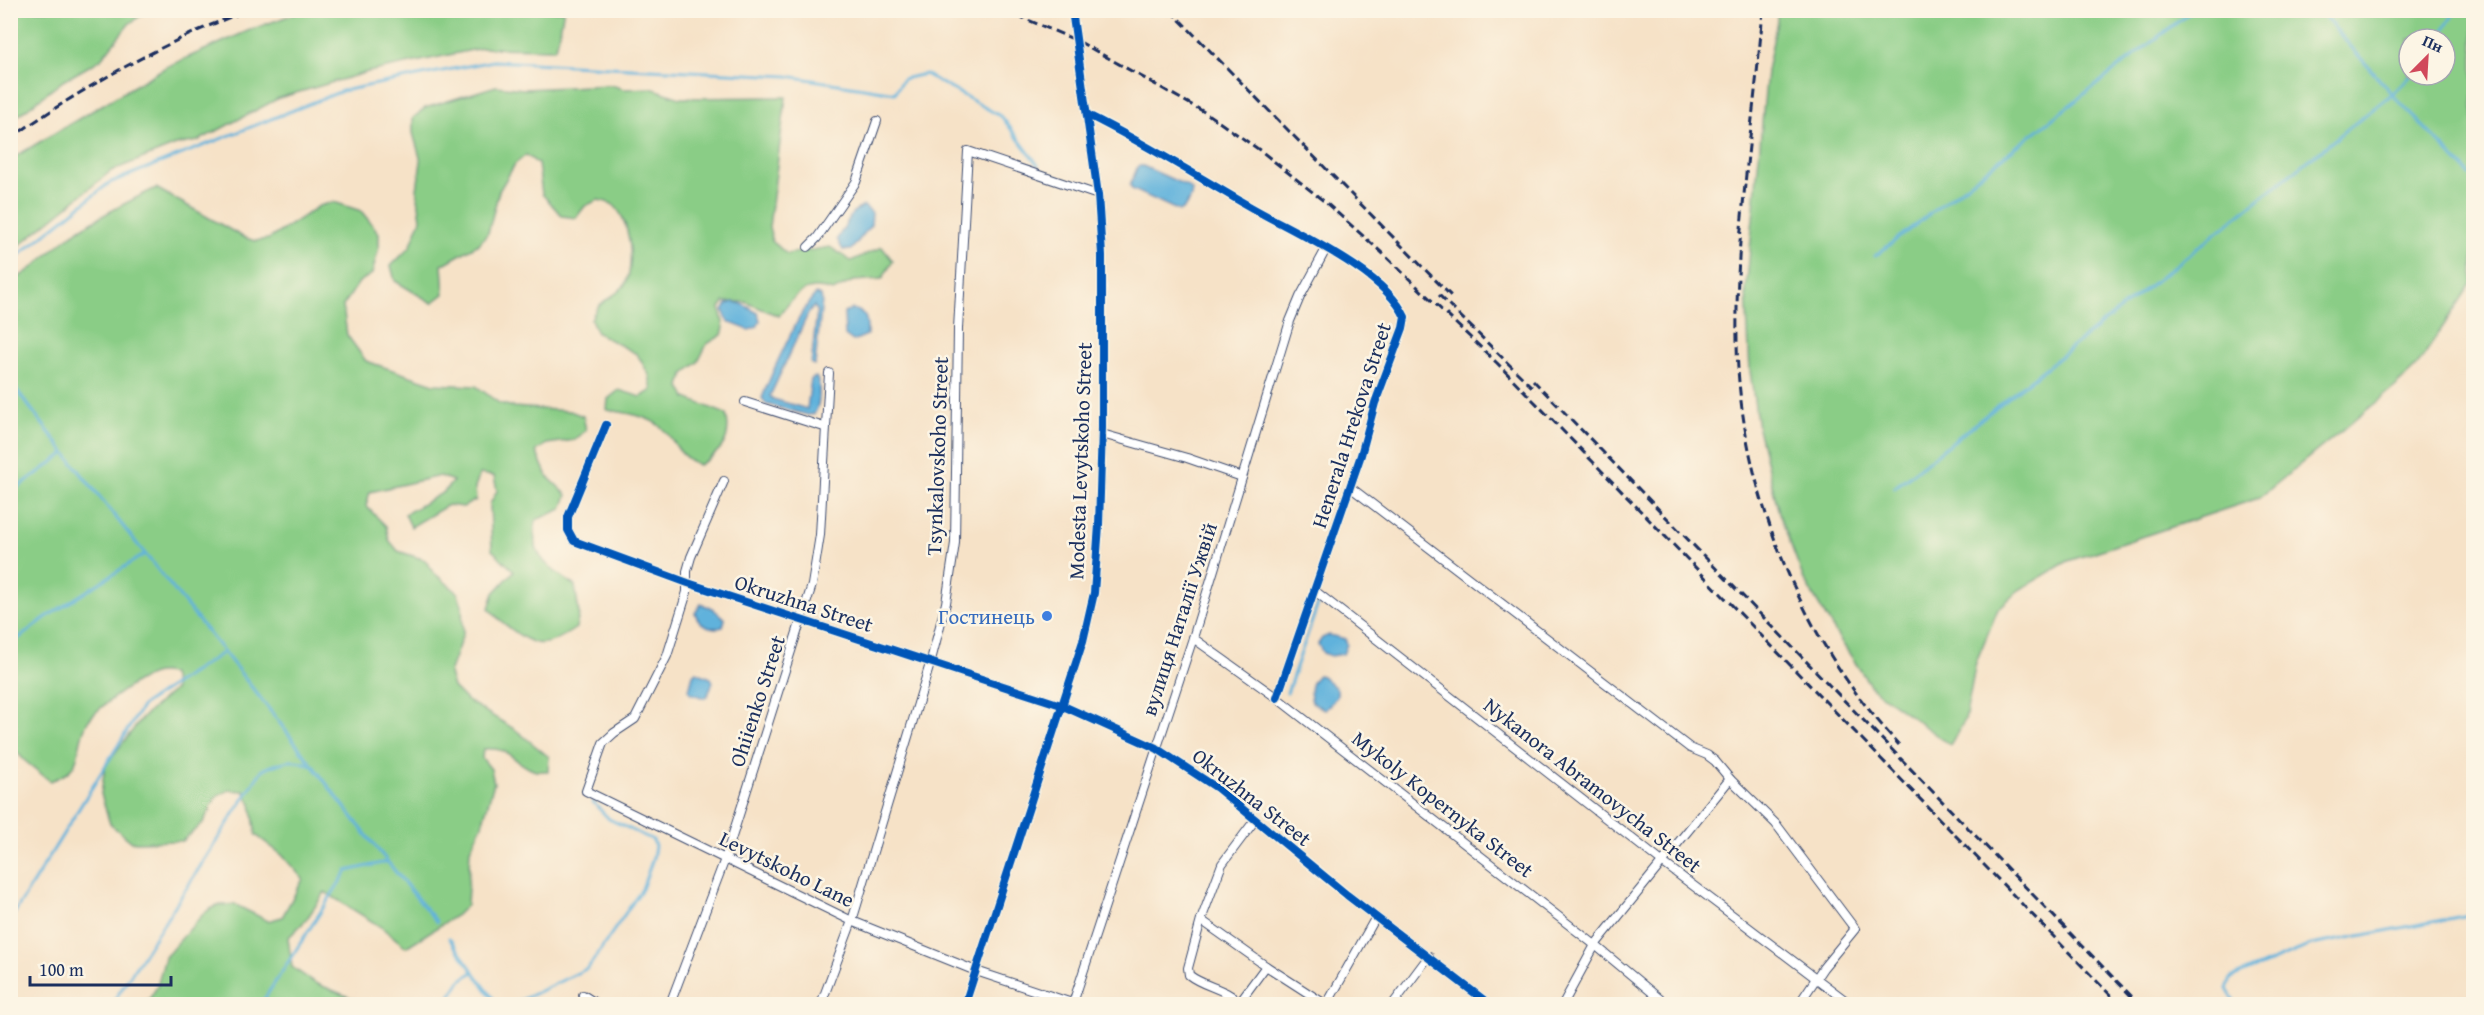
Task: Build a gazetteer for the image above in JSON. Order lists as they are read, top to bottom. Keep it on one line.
{"streets":{"street":["Henerala Hrekova Street","Tsynkalovskoho Street","Modesta Levytskoho Street","Okruzhna Street","вулиця Наталії Ужвій","Ohiienko Street","Nykanora Abramovycha Street","Mykoly Kopernyka Street","Levytskoho Lane"]},"crossings":[["Henerala Hrekova Street","Modesta Levytskoho Street"],["Henerala Hrekova Street","вулиця Наталії Ужвій"],["Henerala Hrekova Street","Nykanora Abramovycha Street"],["Henerala Hrekova Street","Mykoly Kopernyka Street"],["Tsynkalovskoho Street","Modesta Levytskoho Street"],["Tsynkalovskoho Street","Okruzhna Street"],["Tsynkalovskoho Street","Levytskoho Lane"],["Modesta Levytskoho Street","Okruzhna Street"],["Modesta Levytskoho Street","Levytskoho Lane"],["Okruzhna Street","вулиця Наталії Ужвій"],["Okruzhna Street","Ohiienko Street"],["Okruzhna Street","Levytskoho Lane"],["вулиця Наталії Ужвій","Mykoly Kopernyka Street"],["вулиця Наталії Ужвій","Levytskoho Lane"],["Ohiienko Street","Levytskoho Lane"]],"places":["Гостинець"],"scale_bar":"100 m","north":"top right"}
